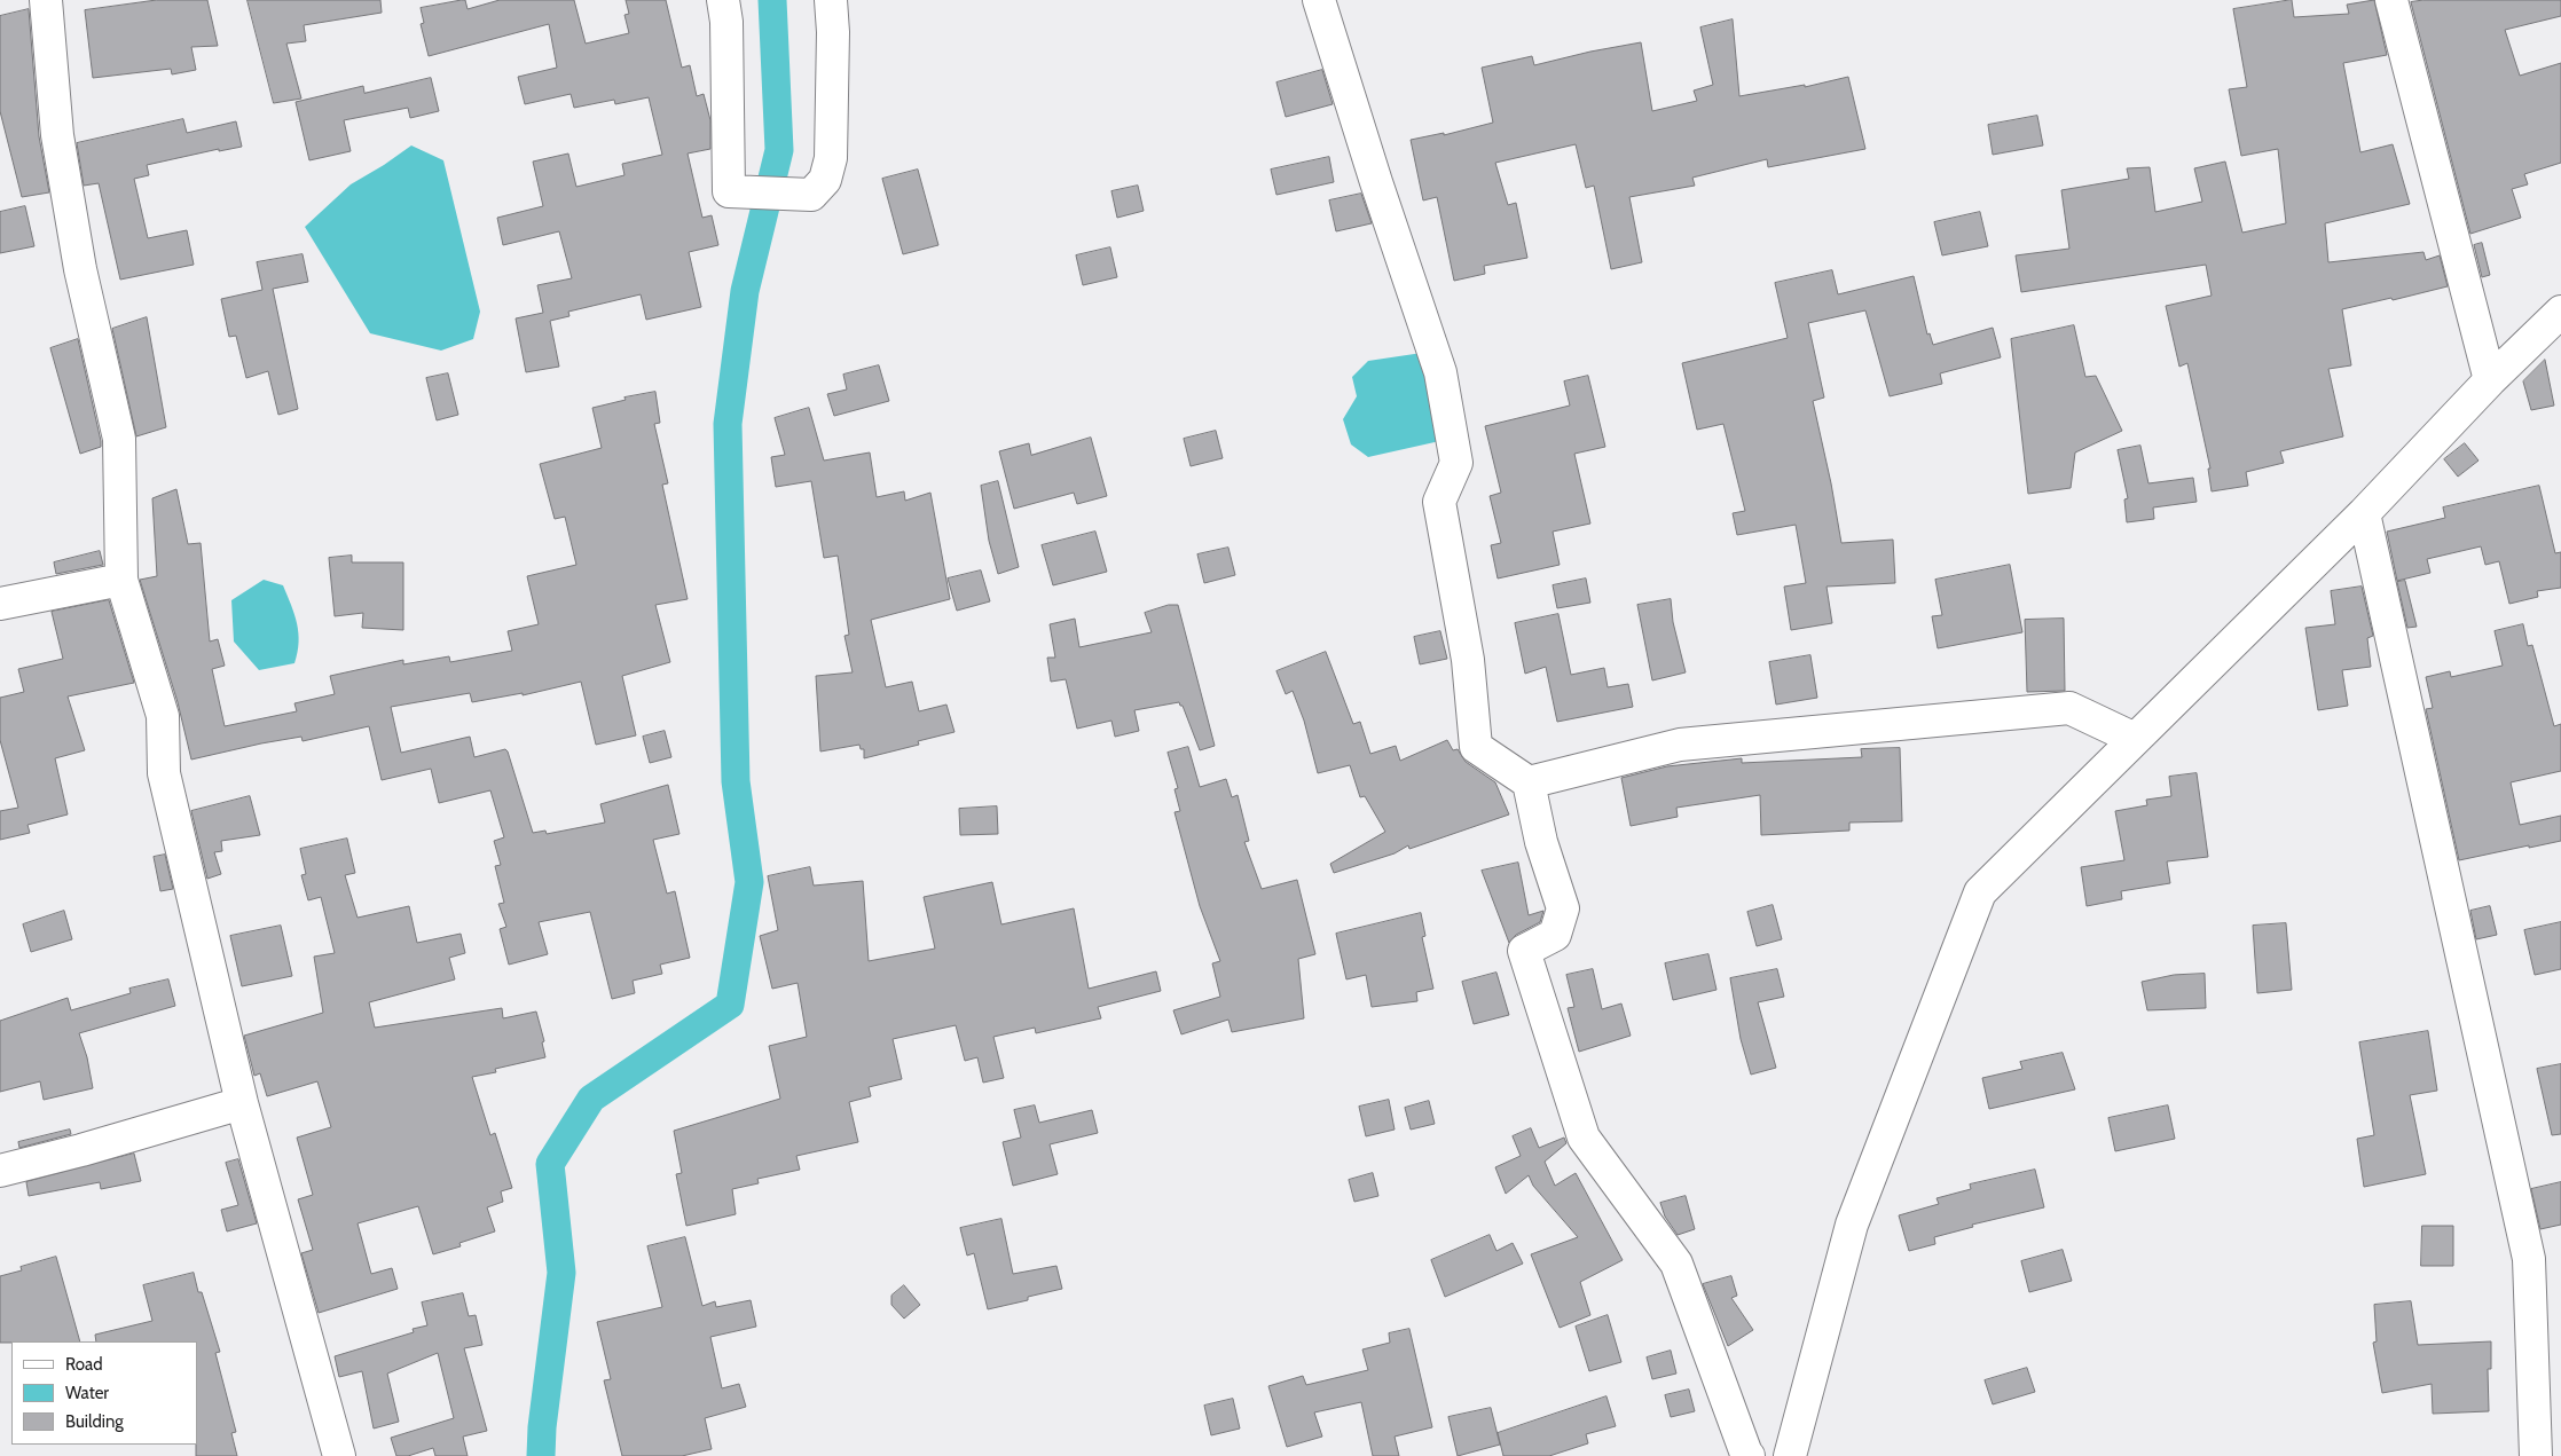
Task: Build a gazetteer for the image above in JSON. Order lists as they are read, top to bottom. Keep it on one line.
{"legend":["Road","Water","Building"]}
